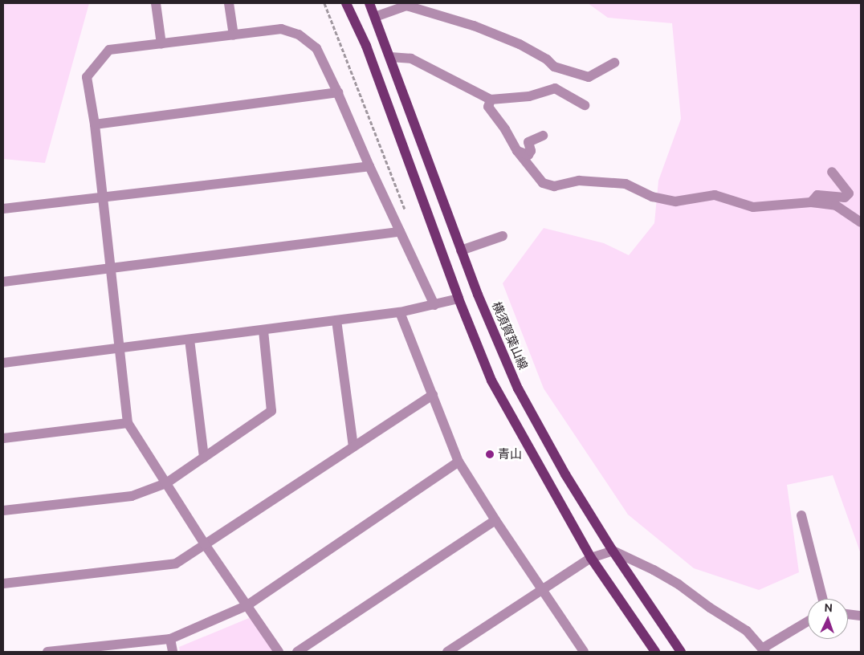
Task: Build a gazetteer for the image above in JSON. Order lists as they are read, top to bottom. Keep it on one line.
{"streets":{"main road":["横須賀葉山線"]},"places":["青山"],"north":"top"}
